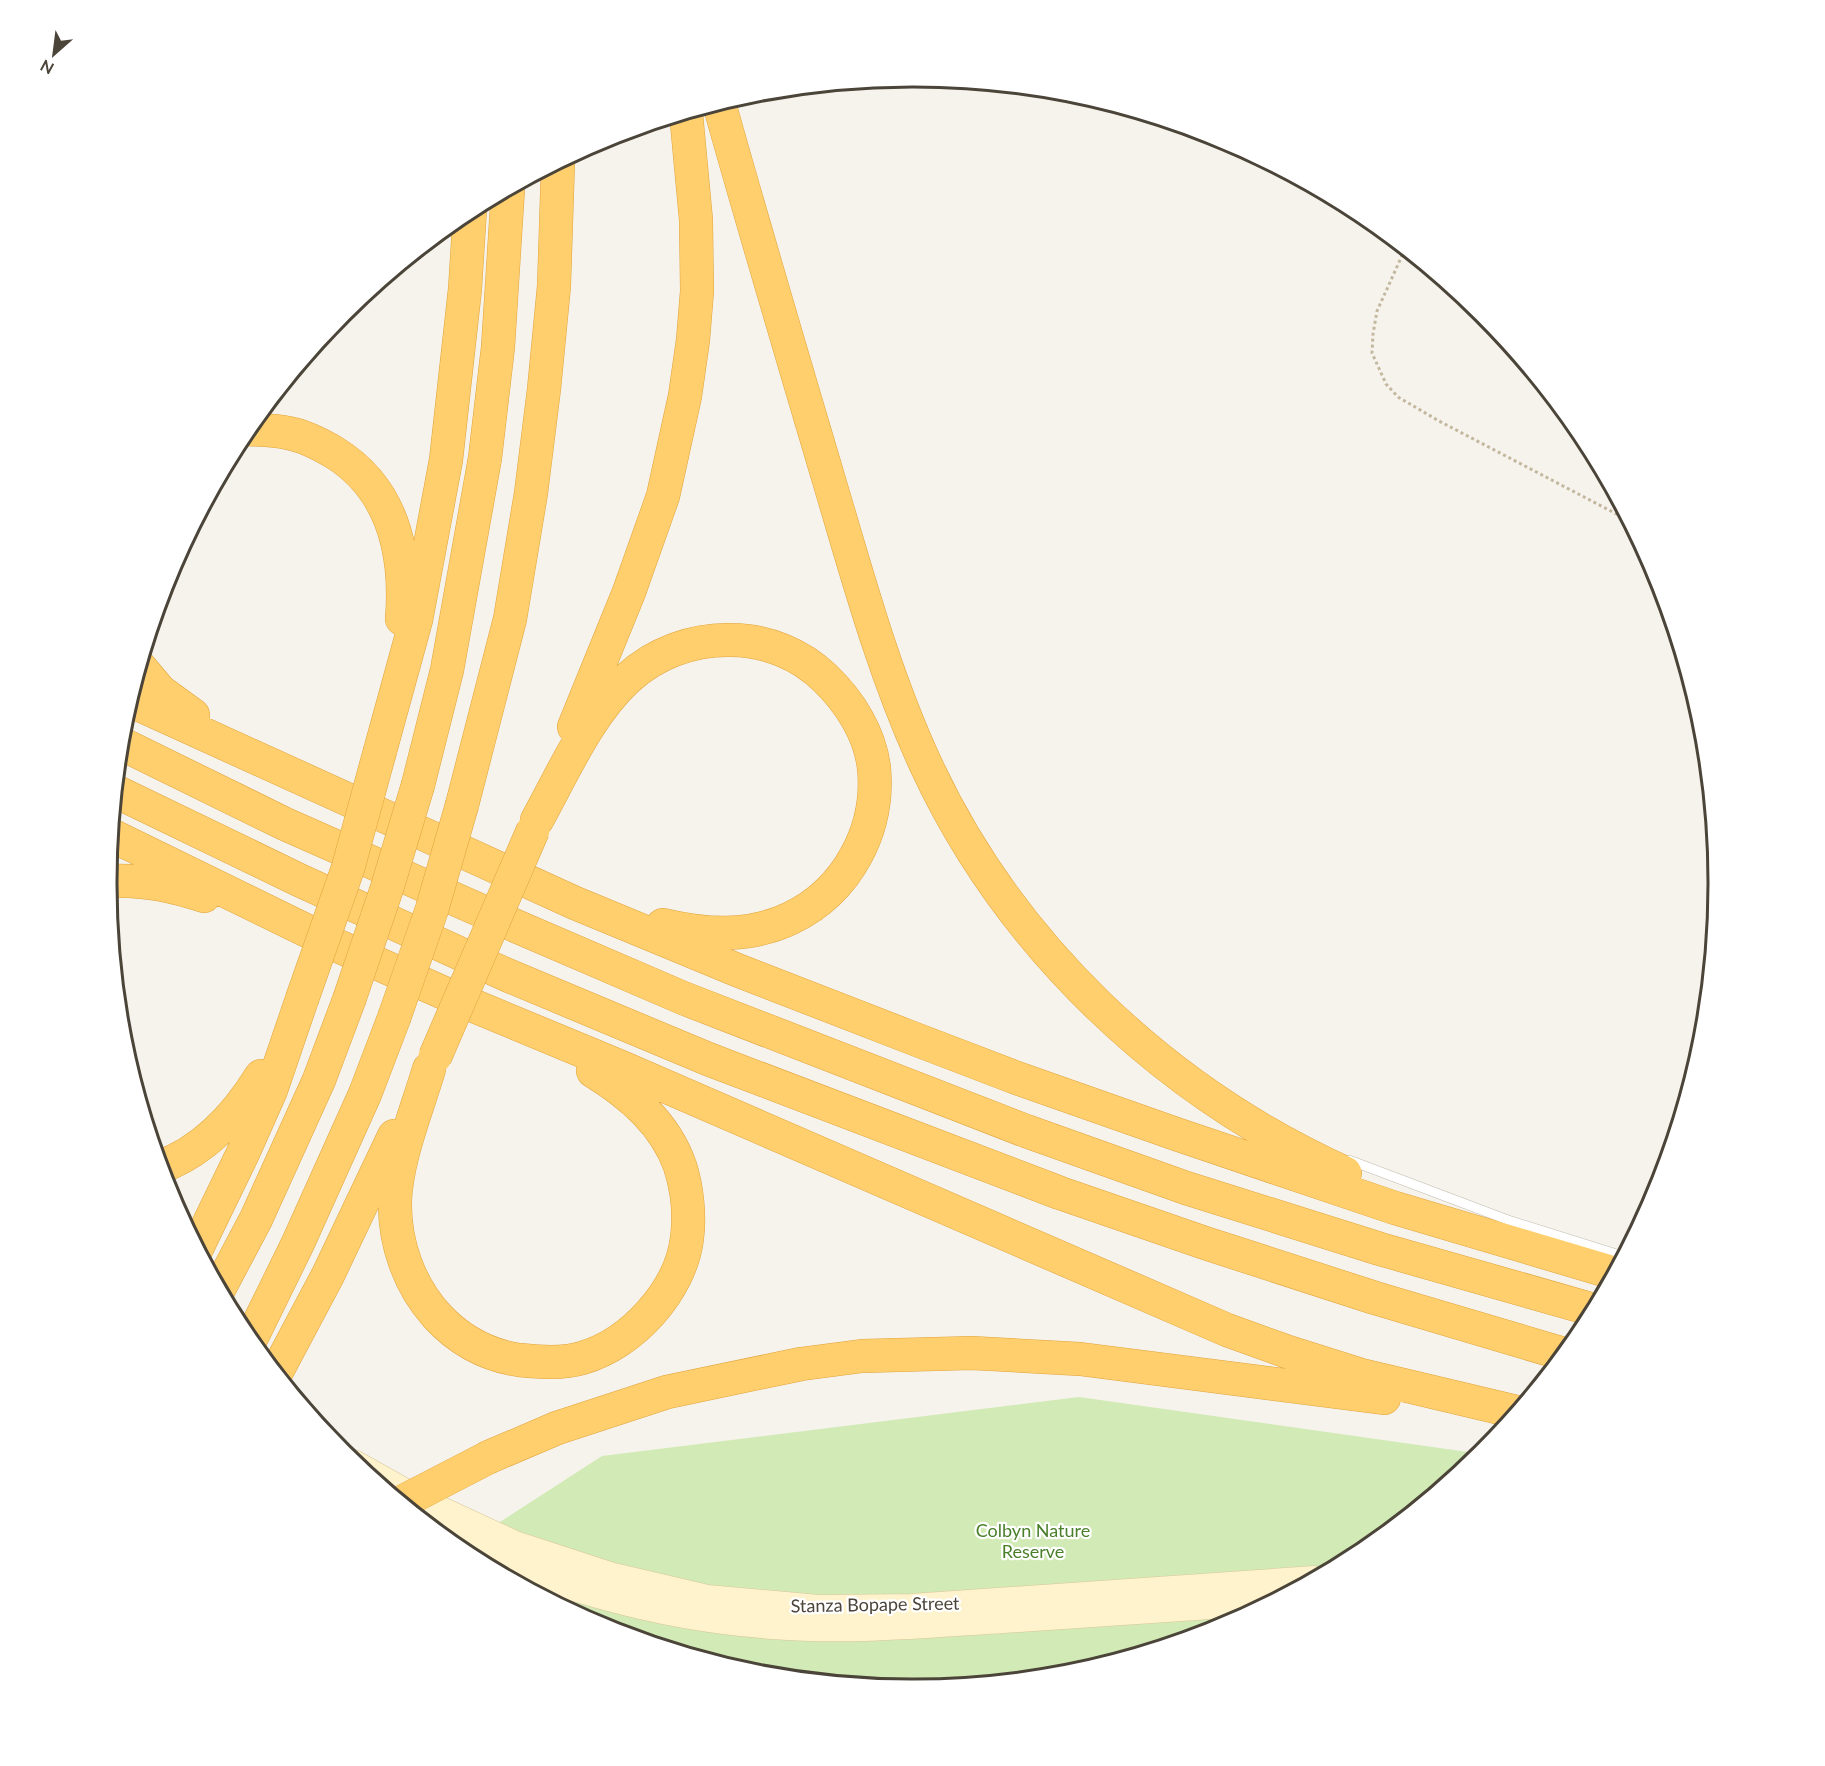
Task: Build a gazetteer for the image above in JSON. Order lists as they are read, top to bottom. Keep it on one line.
{"streets":{"main road":["Stanza Bopape Street"]},"parks":["Colbyn Nature Reserve"],"north":"bottom left"}
